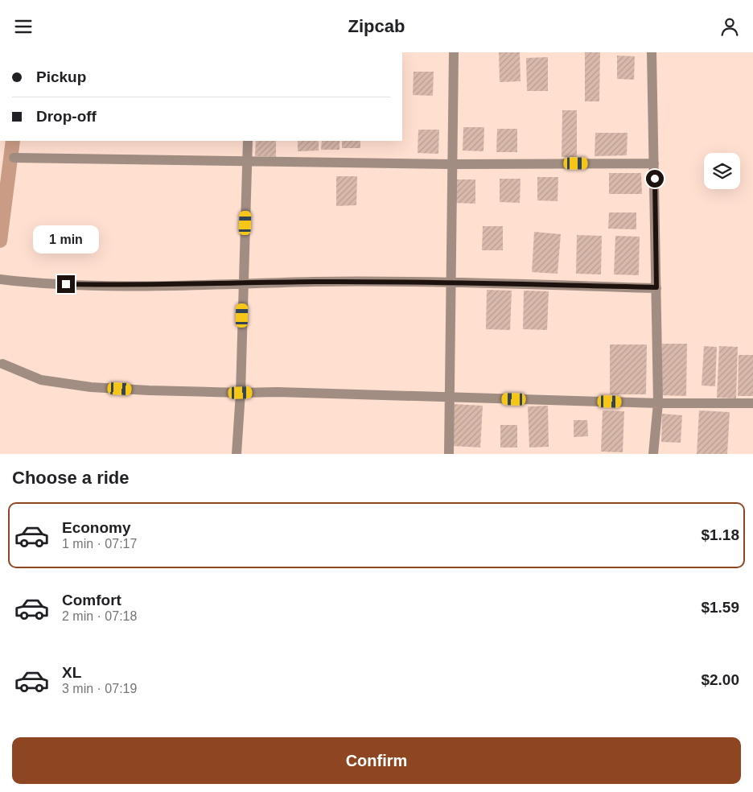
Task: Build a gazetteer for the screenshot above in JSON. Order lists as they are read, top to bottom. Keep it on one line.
{"page":{"header":"Zipcab","banner":["Pickup","Drop-off"],"bubble":"1 min","heading":"Choose a ride","list":[{"name":"Economy","note":"1 min · 07:17","value":"$1.18"},{"name":"Comfort","note":"2 min · 07:18","value":"$1.59"},{"name":"XL","note":"3 min · 07:19","value":"$2.00"}],"buttons":"Confirm"}}
